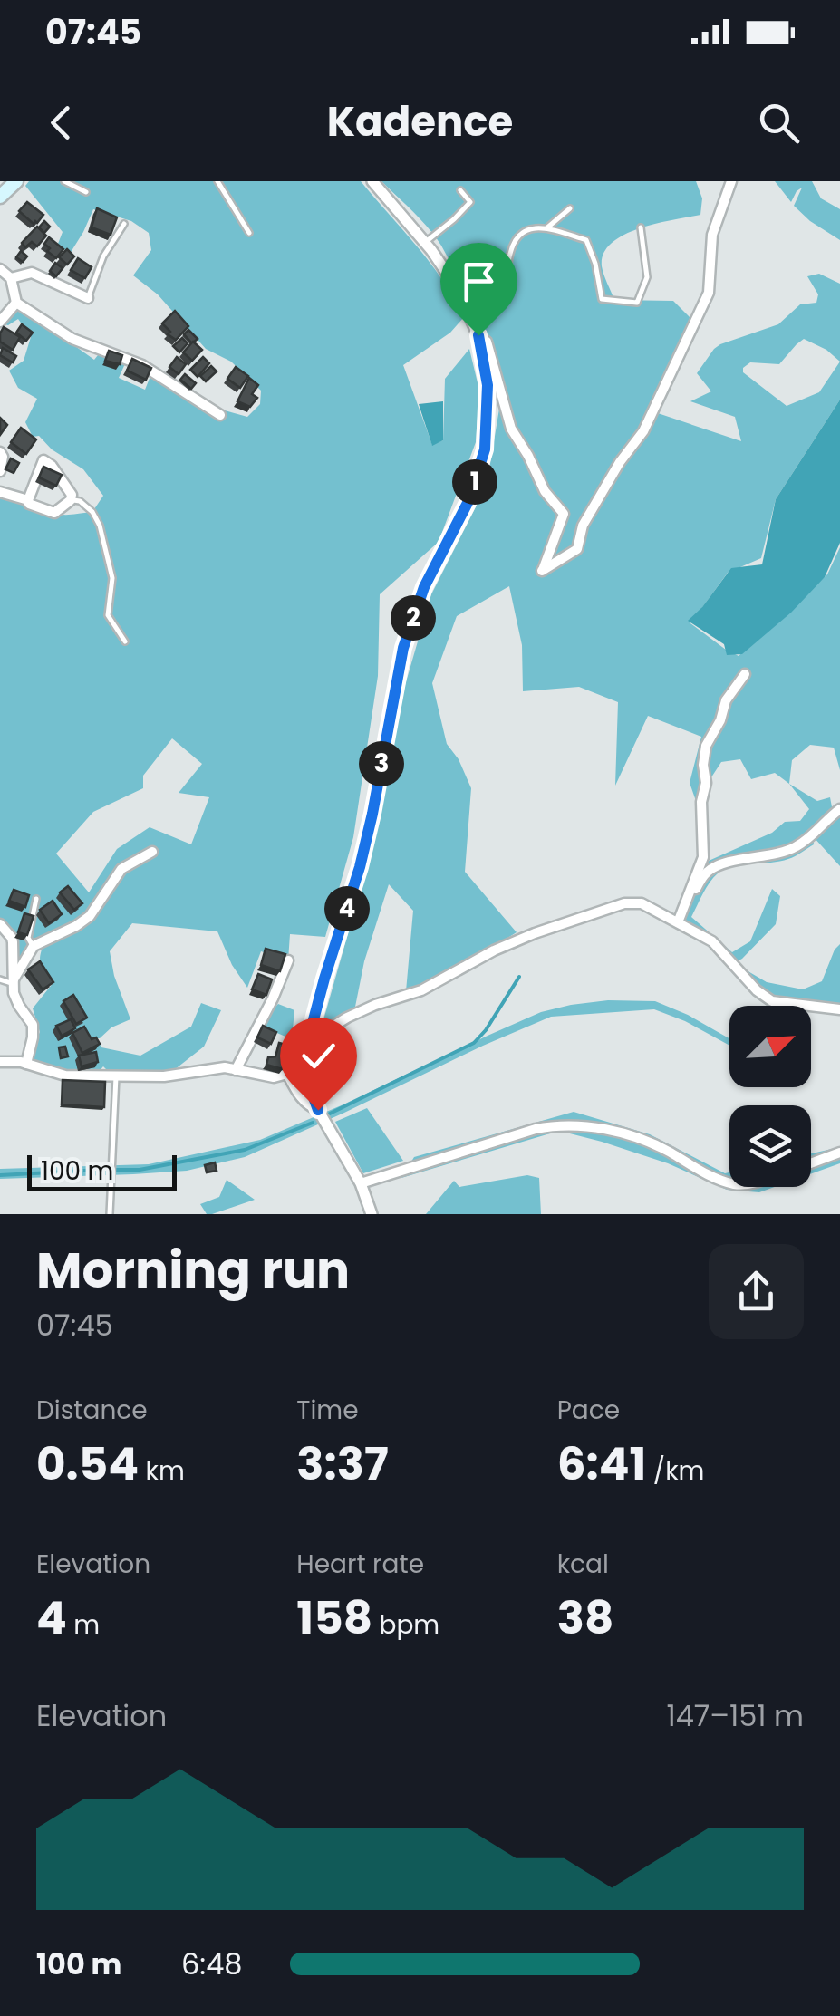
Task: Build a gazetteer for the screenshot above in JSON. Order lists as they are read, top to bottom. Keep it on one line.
{"scale_bar":"100 m","north":"top right","page":{"status":"07:45","header":"Kadence","pins":["1","2","3","4"],"scale":"100 m","heading":["Morning run","07:45"],"stats":[["Distance","0.54 km"],["Time","3:37"],["Pace","6:41 /km"],["Elevation","4 m"],["Heart rate","158 bpm"],["kcal","38"]],"chart":["Elevation","147–151 m"],"list":[{"name":"100 m","note":"6:48"}]}}
